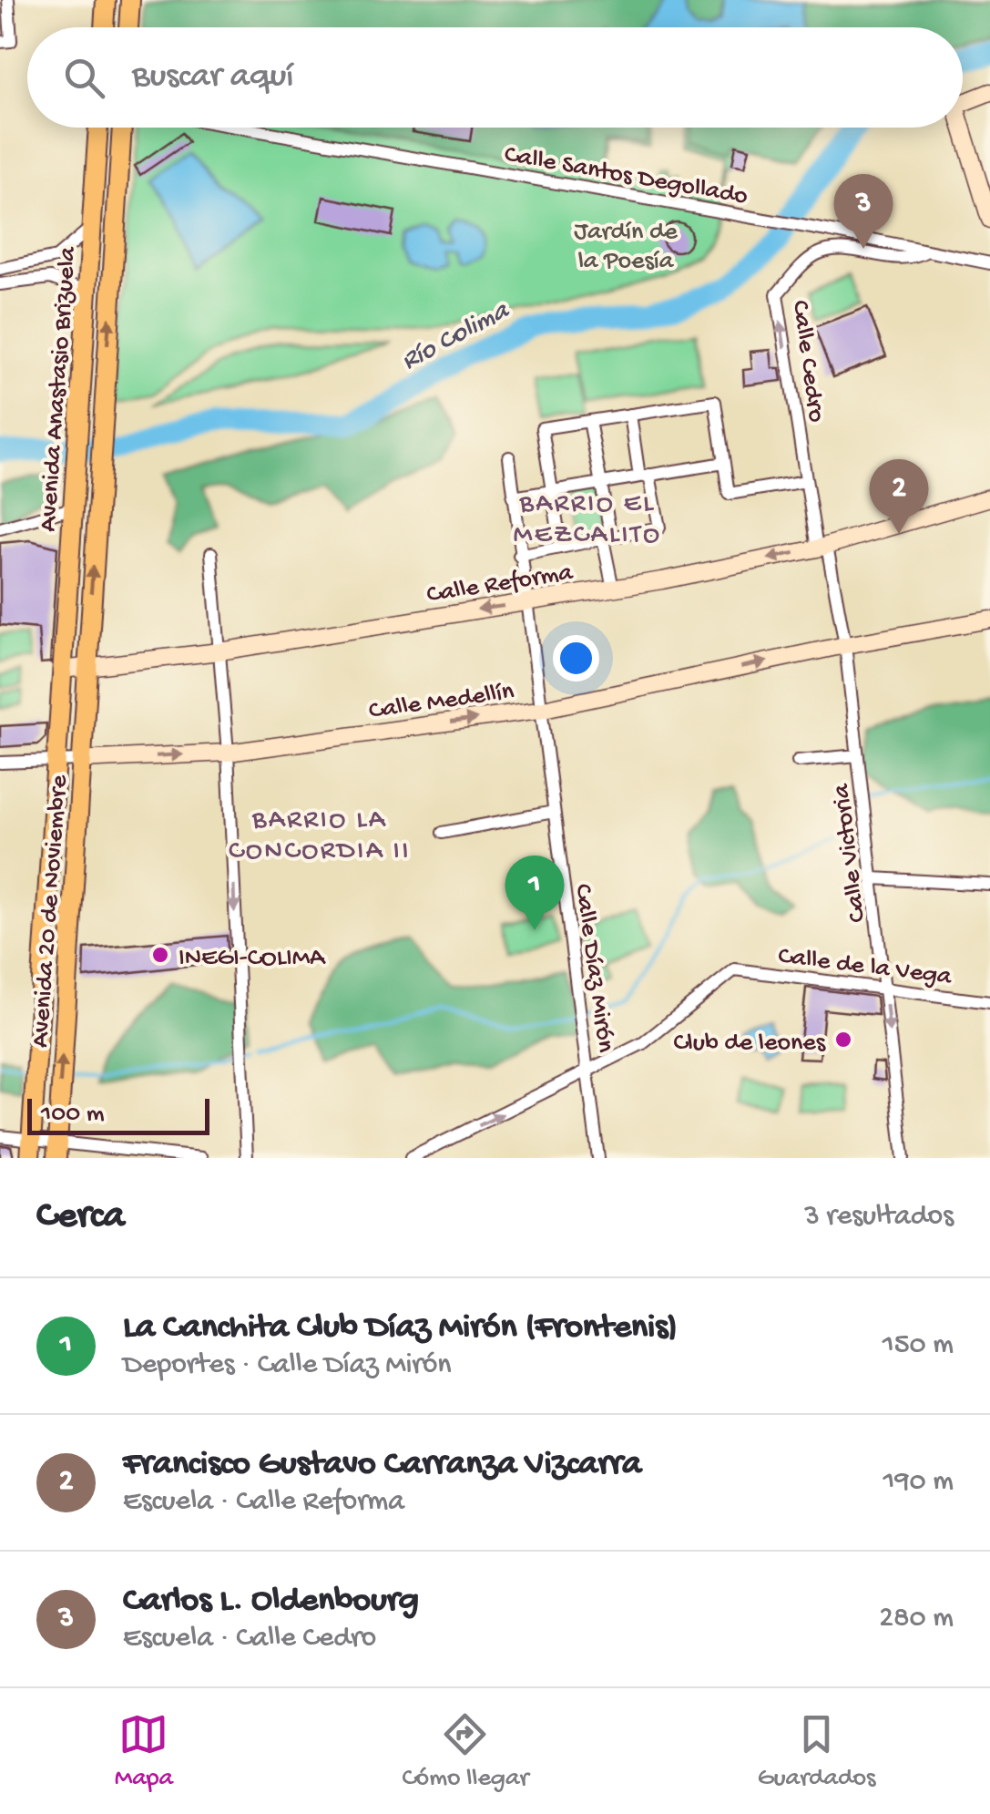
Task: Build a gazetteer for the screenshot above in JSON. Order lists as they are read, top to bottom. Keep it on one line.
{"streets":{"main road":["Avenida Anastasio Brizuela","Avenida 20 de Noviembre"],"street":["Calle Santos Degollado","Calle Cedro","Calle Reforma","Calle Medellín","Calle Victoria","Calle de la Vega","Calle Díaz Mirón"]},"crossings":[["Calle Santos Degollado","Calle Cedro"],["Calle Cedro","Calle Reforma"],["Calle Cedro","Calle Victoria"],["Avenida Anastasio Brizuela","Calle Reforma"],["Avenida Anastasio Brizuela","Avenida 20 de Noviembre"],["Calle Reforma","Calle Victoria"],["Calle Reforma","Avenida 20 de Noviembre"],["Calle Reforma","Calle Díaz Mirón"],["Calle Medellín","Calle Victoria"],["Calle Medellín","Avenida 20 de Noviembre"],["Calle Medellín","Calle Díaz Mirón"],["Calle Victoria","Calle de la Vega"],["Calle de la Vega","Calle Díaz Mirón"]],"one_way":["Calle Reforma","Calle Medellín"],"districts":["BARRIO EL MEZCALITO","BARRIO LA CONCORDIA II"],"water":["Río Colima"],"parks":["Jardín de la Poesía"],"places":["INEGI-COLIMA","Club de leones"],"scale_bar":"100 m","page":{"search":"Buscar aquí","pins":["3","2","1"],"scale":"100 m","heading":["Cerca","3 resultados"],"list":[{"mark":"1","name":"La Canchita Club Díaz Mirón (Frontenis)","note":"Deportes · Calle Díaz Mirón","value":"150 m"},{"mark":"2","name":"Francisco Gustavo Carranza Vizcarra","note":"Escuela · Calle Reforma","value":"190 m"},{"mark":"3","name":"Carlos L. Oldenbourg","note":"Escuela · Calle Cedro","value":"280 m"}],"nav":["Mapa","Cómo llegar","Guardados"]}}
